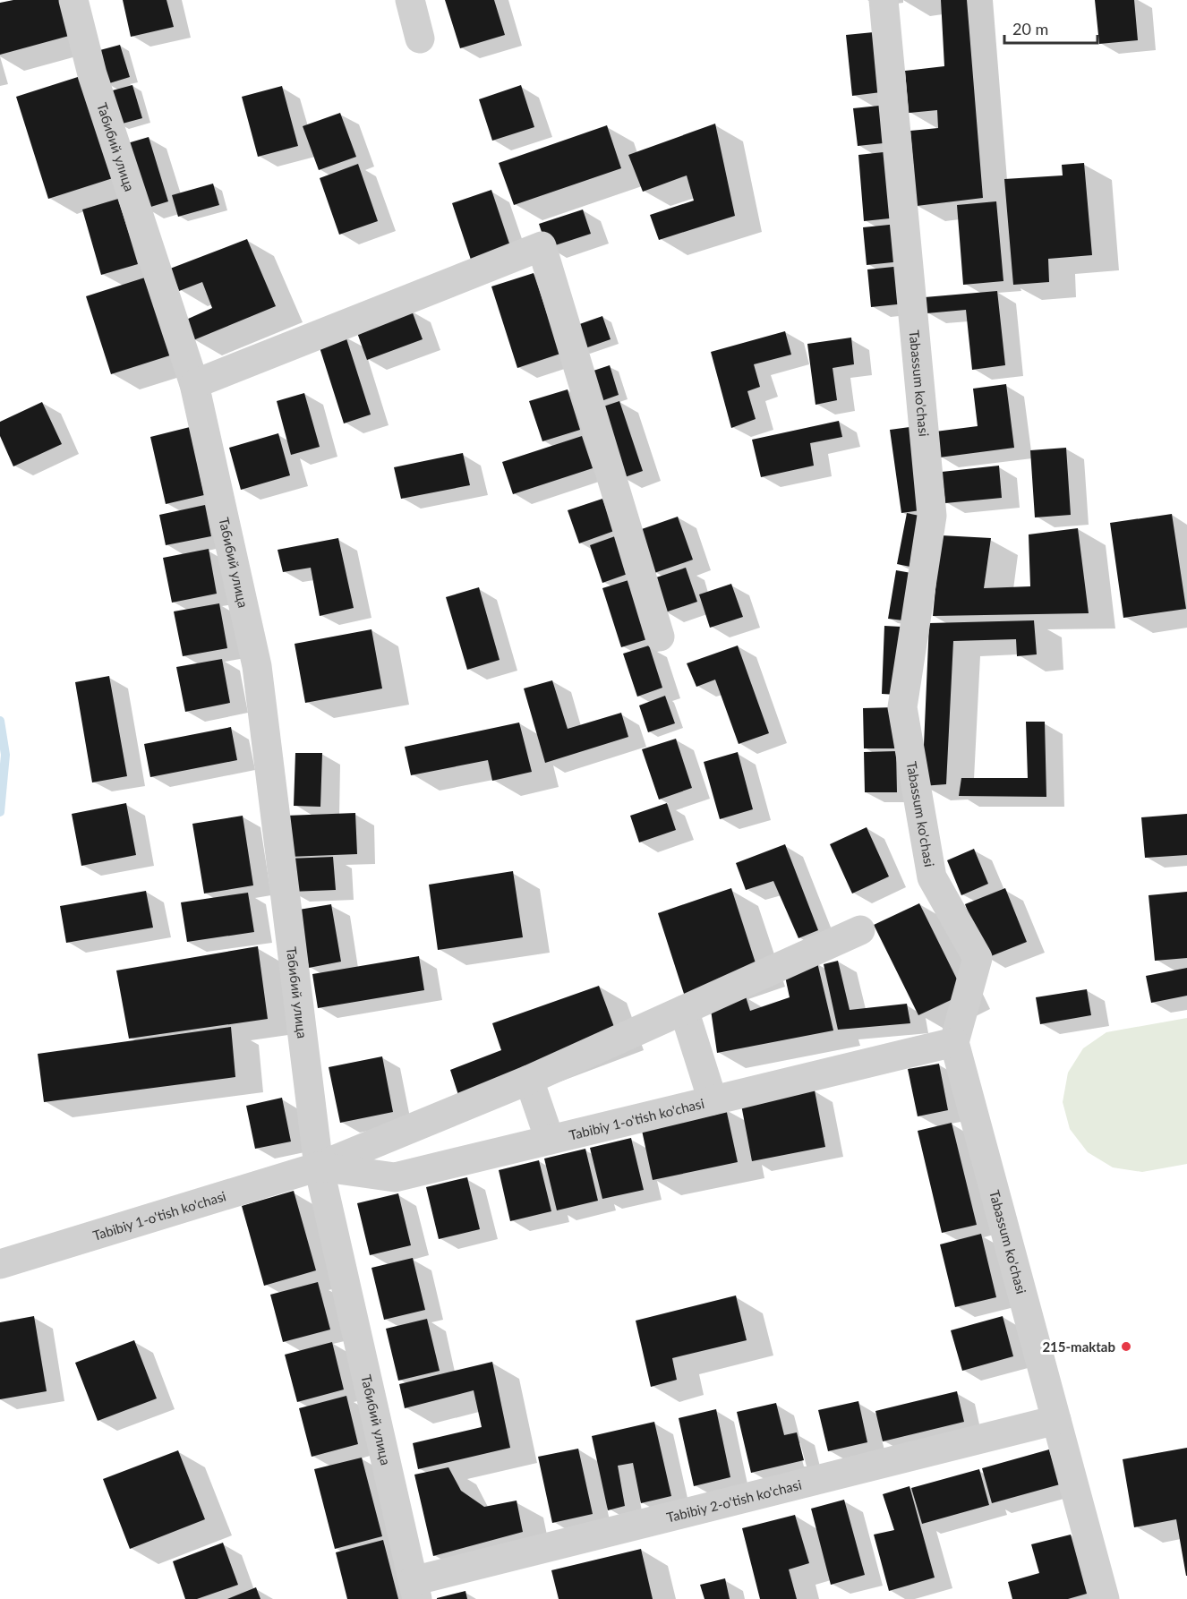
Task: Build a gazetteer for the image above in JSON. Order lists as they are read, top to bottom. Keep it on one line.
{"streets":{"street":["Табибий улица","Tabassum ko'chasi","Tabibiy 1-o'tish ko'chasi","Tabibiy 2-o'tish ko'chasi"]},"crossings":[["Табибий улица","Tabibiy 1-o'tish ko'chasi"],["Табибий улица","Tabibiy 2-o'tish ko'chasi"],["Tabassum ko'chasi","Tabibiy 1-o'tish ko'chasi"],["Tabassum ko'chasi","Tabibiy 2-o'tish ko'chasi"]],"places":["215-maktab"],"scale_bar":"20 m"}
